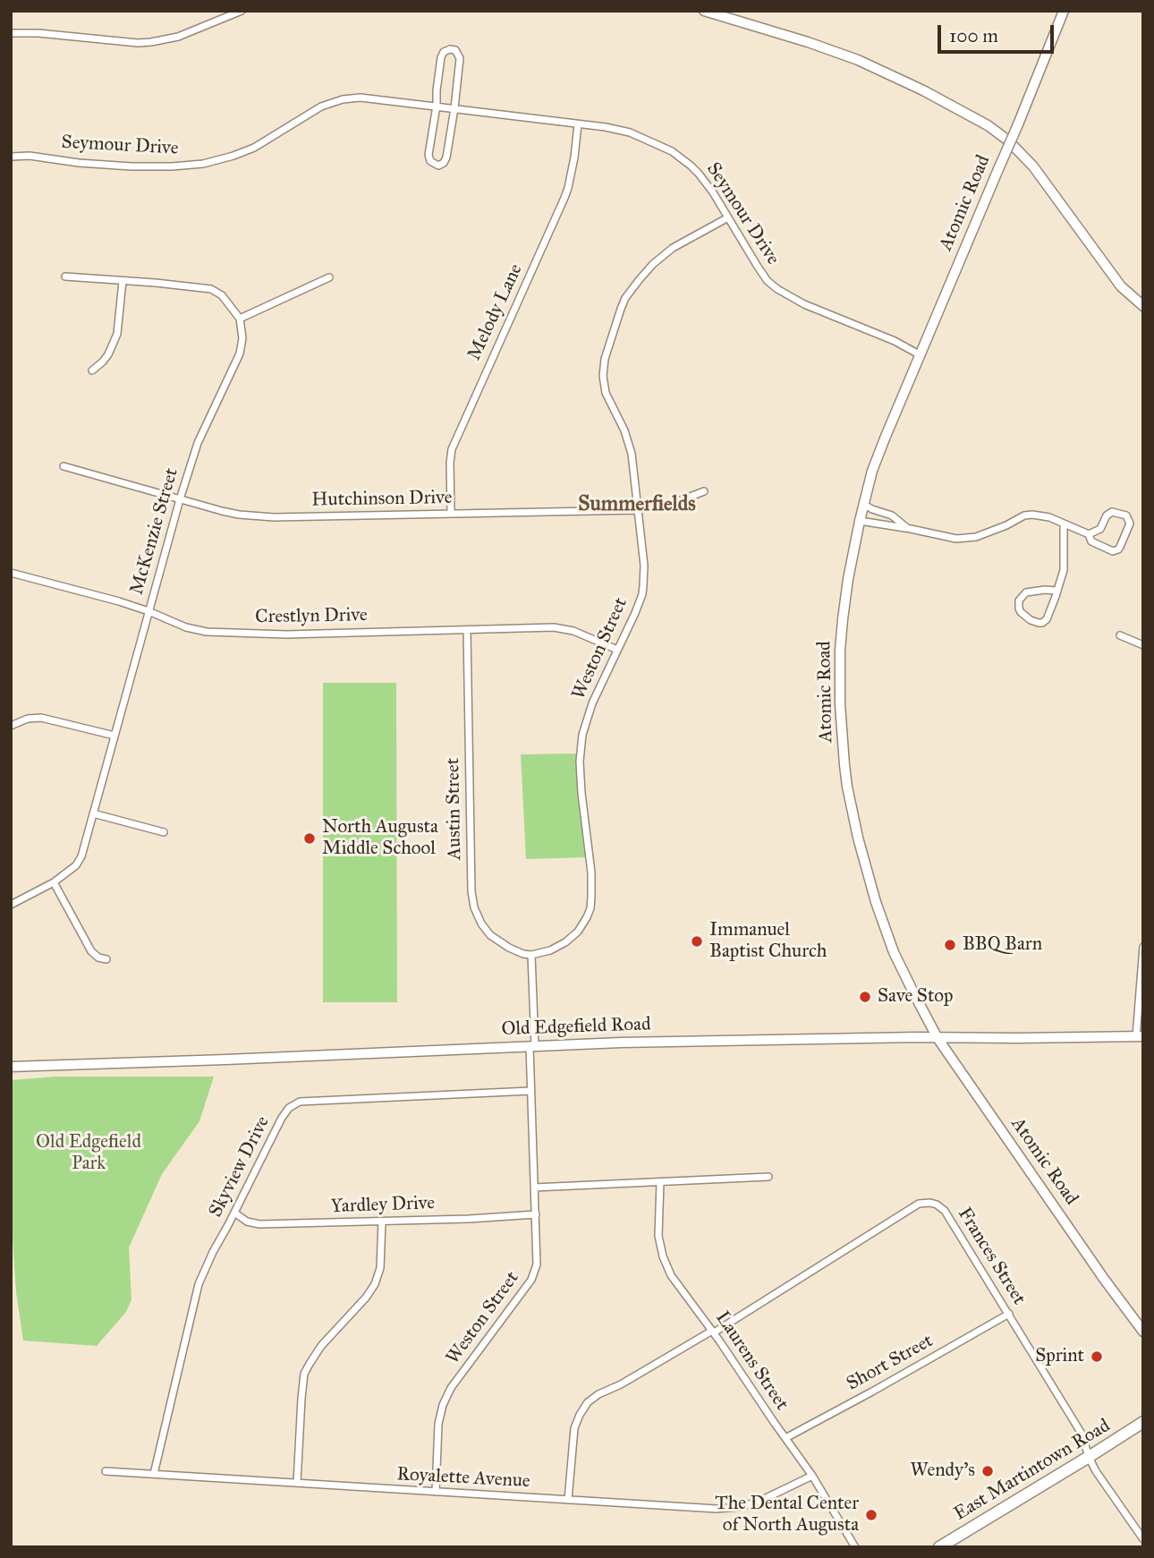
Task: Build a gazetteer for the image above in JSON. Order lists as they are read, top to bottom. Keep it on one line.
{"streets":{"main road":["East Martintown Road"],"street":["Seymour Drive","Atomic Road","Melody Lane","Hutchinson Drive","McKenzie Street","Crestlyn Drive","Weston Street","Austin Street","Old Edgefield Road","Skyview Drive","Yardley Drive","Frances Street","Laurens Street","Short Street","Royalette Avenue"]},"crossings":[["Seymour Drive","Atomic Road"],["Seymour Drive","Melody Lane"],["Seymour Drive","Weston Street"],["Atomic Road","Old Edgefield Road"],["Melody Lane","Hutchinson Drive"],["Hutchinson Drive","McKenzie Street"],["Hutchinson Drive","Weston Street"],["McKenzie Street","Crestlyn Drive"],["Crestlyn Drive","Weston Street"],["Crestlyn Drive","Austin Street"],["Weston Street","Austin Street"],["Weston Street","Old Edgefield Road"],["Weston Street","Skyview Drive"],["Weston Street","Yardley Drive"],["Weston Street","Royalette Avenue"],["Skyview Drive","Yardley Drive"],["Skyview Drive","Royalette Avenue"],["Frances Street","Laurens Street"],["Frances Street","Short Street"],["Frances Street","East Martintown Road"],["Frances Street","Royalette Avenue"],["Laurens Street","Short Street"],["Laurens Street","Royalette Avenue"]],"districts":["Summerfields"],"parks":["Old Edgefield Park"],"places":["North Augusta Middle School","Immanuel Baptist Church","BBQ Barn","Save Stop","Sprint","Wendy's","The Dental Center of North Augusta"],"scale_bar":"100 m"}
